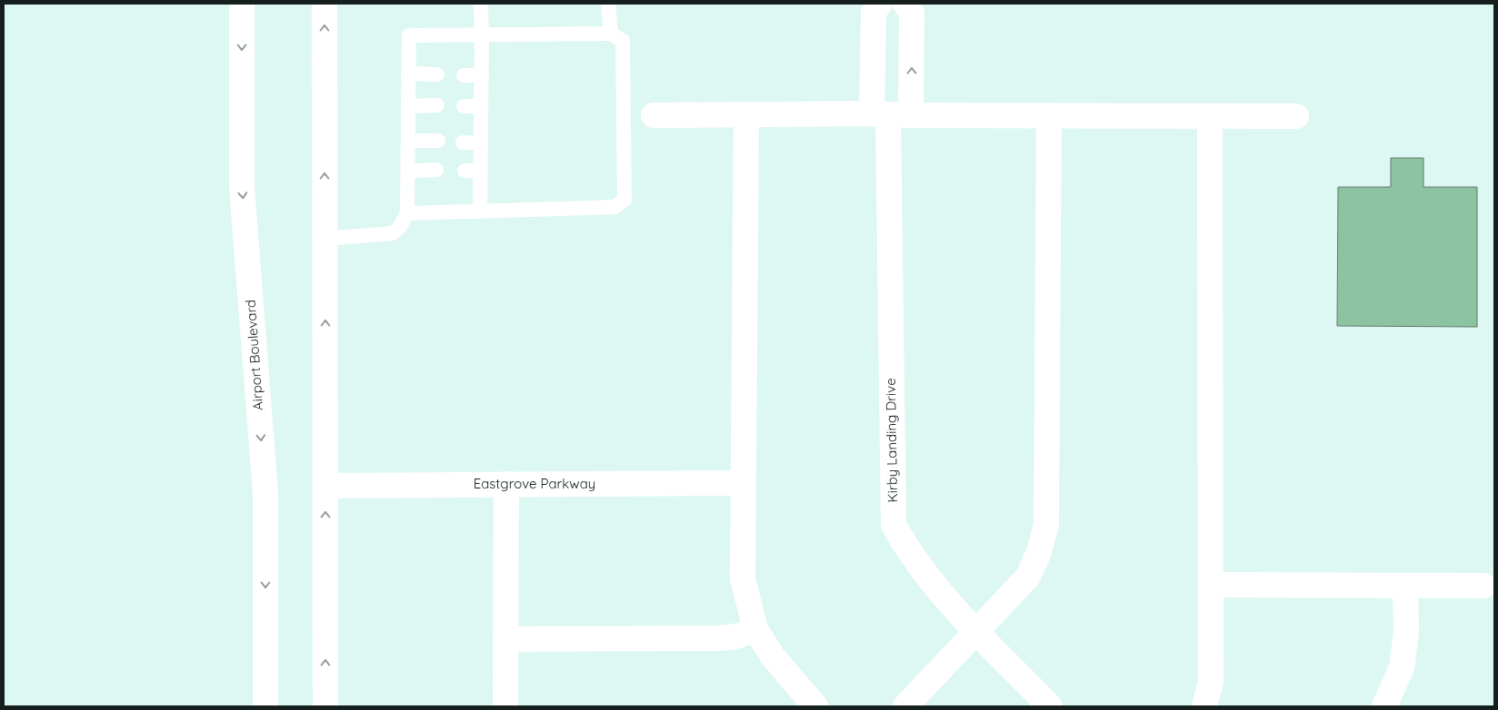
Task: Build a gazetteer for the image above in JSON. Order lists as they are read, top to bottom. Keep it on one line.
{"streets":{"street":["Airport Boulevard","Kirby Landing Drive","Eastgrove Parkway"]}}
